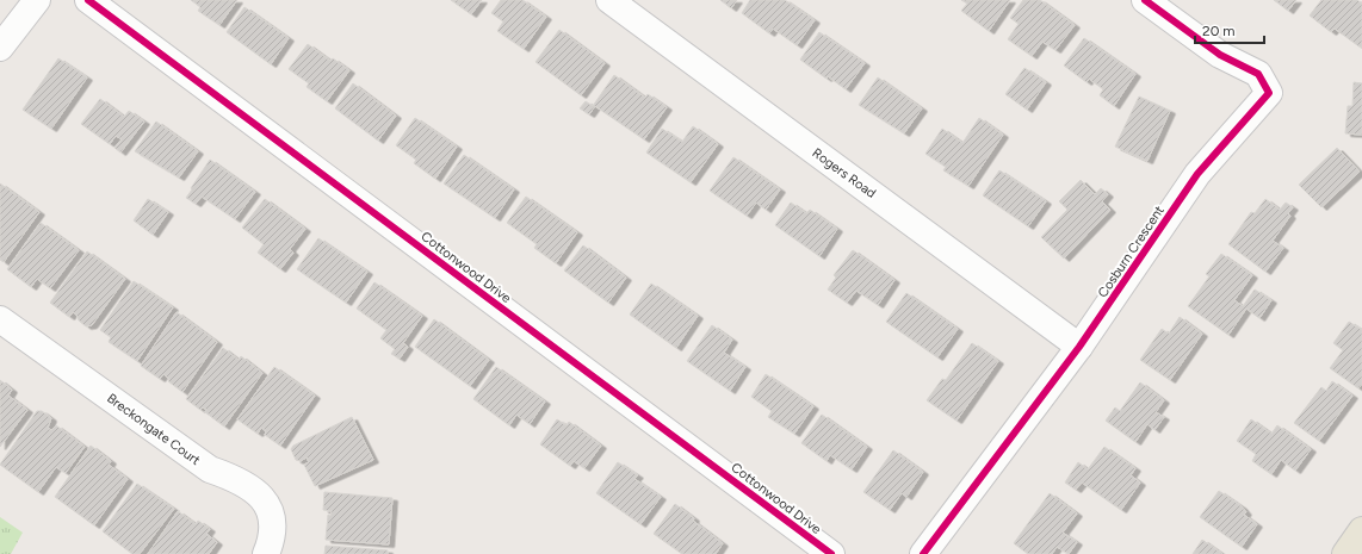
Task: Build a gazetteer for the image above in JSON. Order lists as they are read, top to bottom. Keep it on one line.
{"streets":{"street":["Rogers Road","Cosburn Crescent","Cottonwood Drive","Breckongate Court"]},"crossings":[["Rogers Road","Cosburn Crescent"]],"scale_bar":"20 m"}
